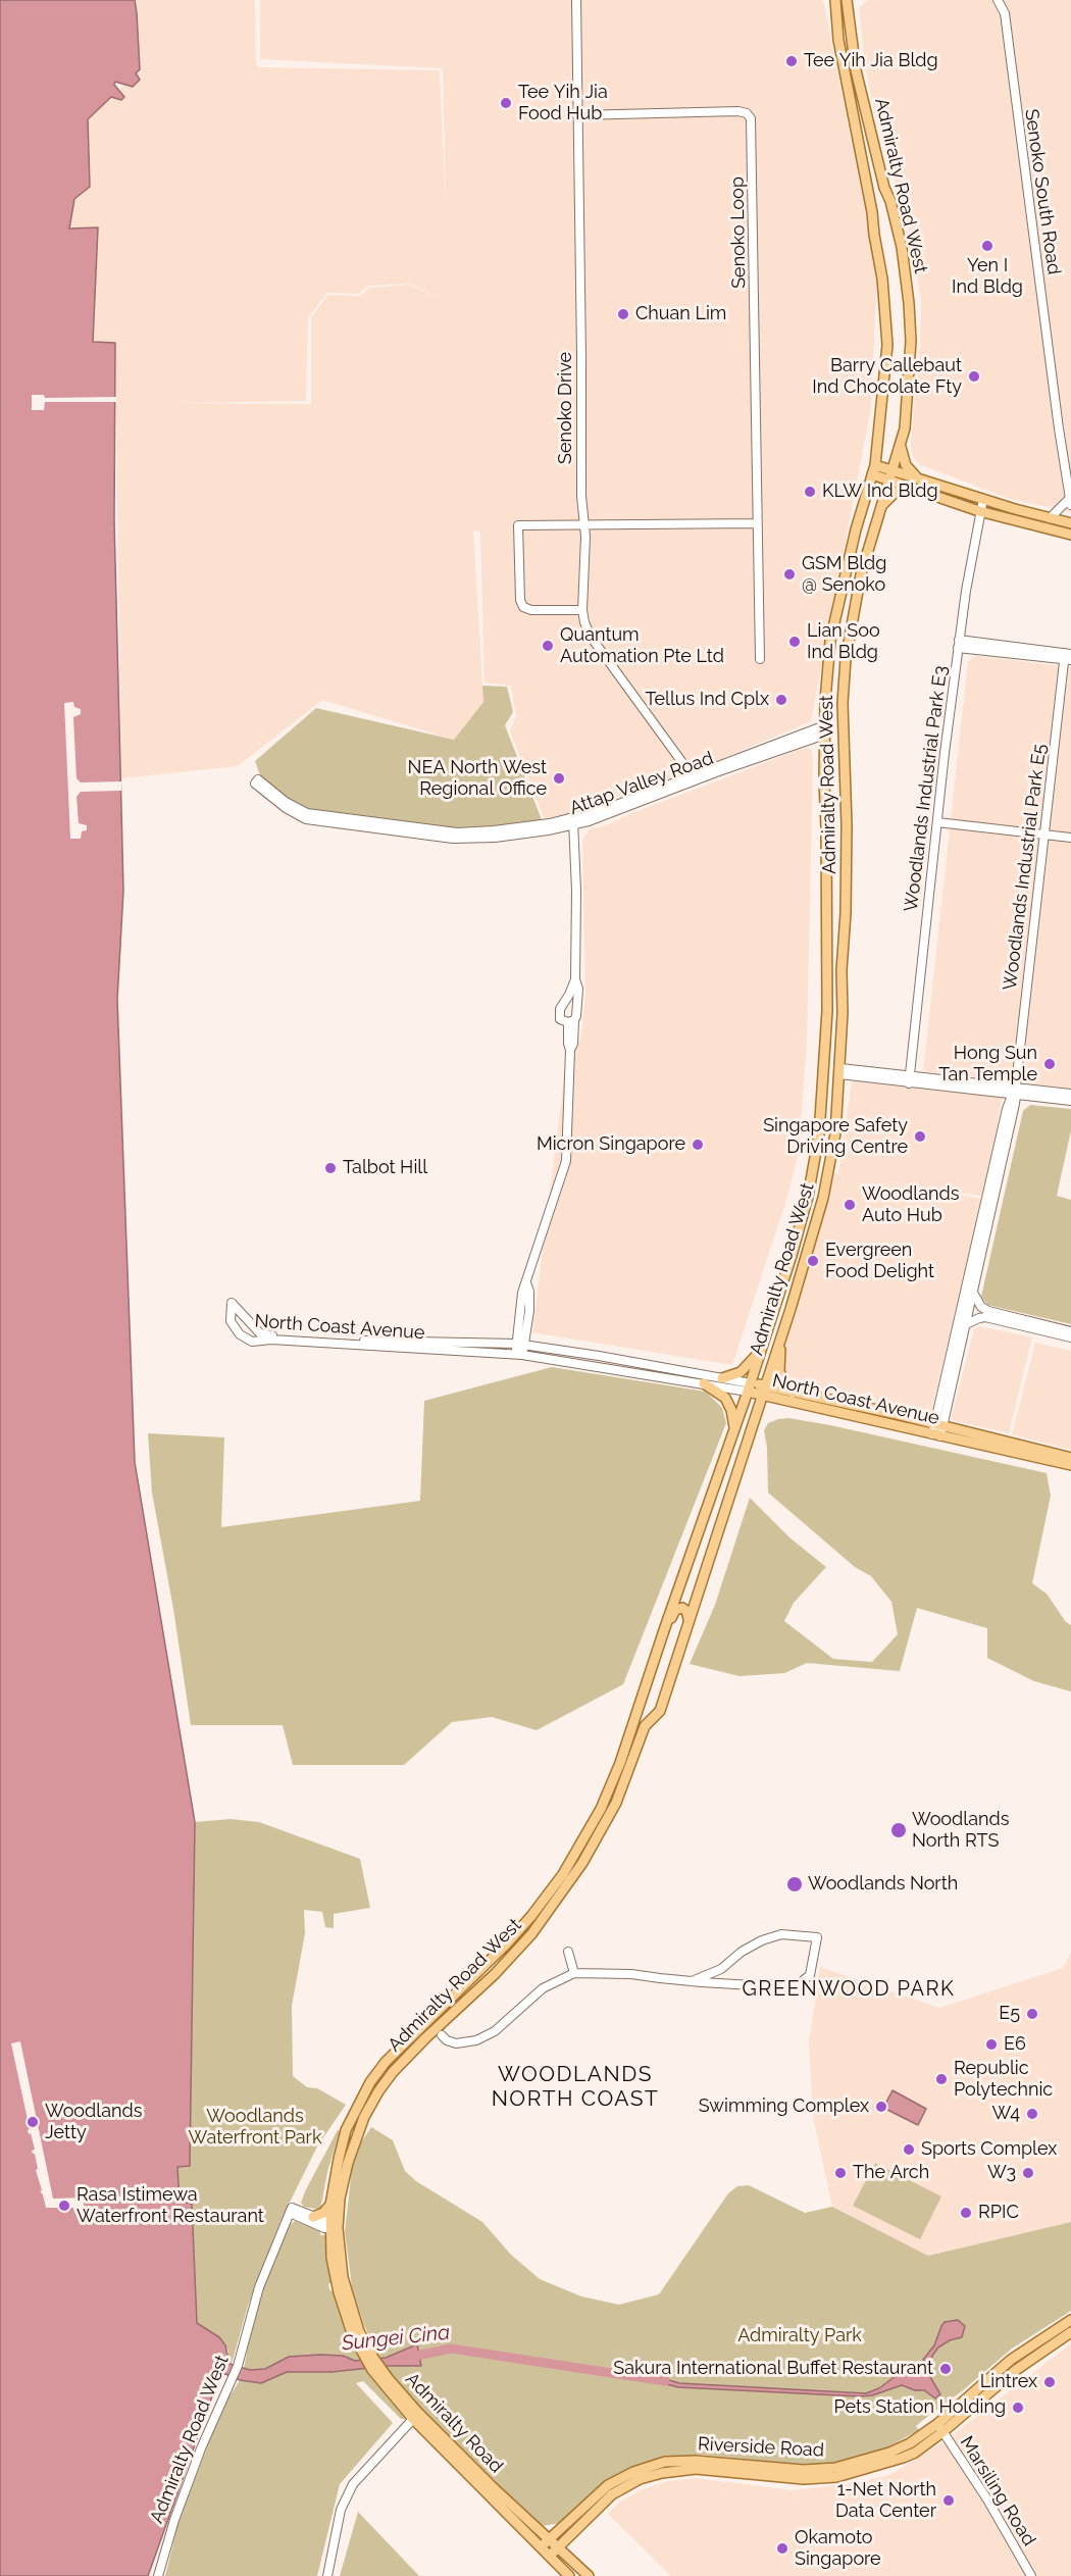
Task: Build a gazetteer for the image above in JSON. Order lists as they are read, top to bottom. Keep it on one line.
{"streets":{"main road":["Admiralty Road West","North Coast Avenue","Admiralty Road","Riverside Road"],"street":["Senoko South Road","Senoko Loop","Senoko Drive","Attap Valley Road","Woodlands Industrial Park E3","Woodlands Industrial Park E5","Marsiling Road"]},"crossings":[["Admiralty Road West","Attap Valley Road"],["Admiralty Road West","North Coast Avenue"],["Admiralty Road West","Admiralty Road"],["Senoko Loop","Senoko Drive"],["Senoko Drive","Attap Valley Road"],["Woodlands Industrial Park E5","North Coast Avenue"],["Admiralty Road","Riverside Road"],["Riverside Road","Marsiling Road"]],"districts":["GREENWOOD PARK","WOODLANDS NORTH COAST"],"water":["Sungei Cina"],"parks":["Woodlands Waterfront Park","Admiralty Park"],"places":["Tee Yih Jia Bldg","Tee Yih Jia Food Hub","Yen I Ind Bldg","Chuan Lim","Barry Callebaut Ind Chocolate Fty","KLW Ind Bldg","GSM Bldg @ Senoko","Lian Soo Ind Bldg","Quantum Automation Pte Ltd","Tellus Ind Cplx","NEA North West Regional Office","Hong Sun Tan Temple","Singapore Safety Driving Centre","Micron Singapore","Talbot Hill","Woodlands Auto Hub","Evergreen Food Delight","Woodlands North RTS","Woodlands North","E5","E6","Republic Polytechnic","Swimming Complex","W4","Woodlands Jetty","Sports Complex","The Arch","W3","Rasa Istimewa Waterfront Restaurant","RPIC","Sakura International Buffet Restaurant","Lintrex","Pets Station Holding","1-Net North Data Center","Okamoto Singapore"]}
